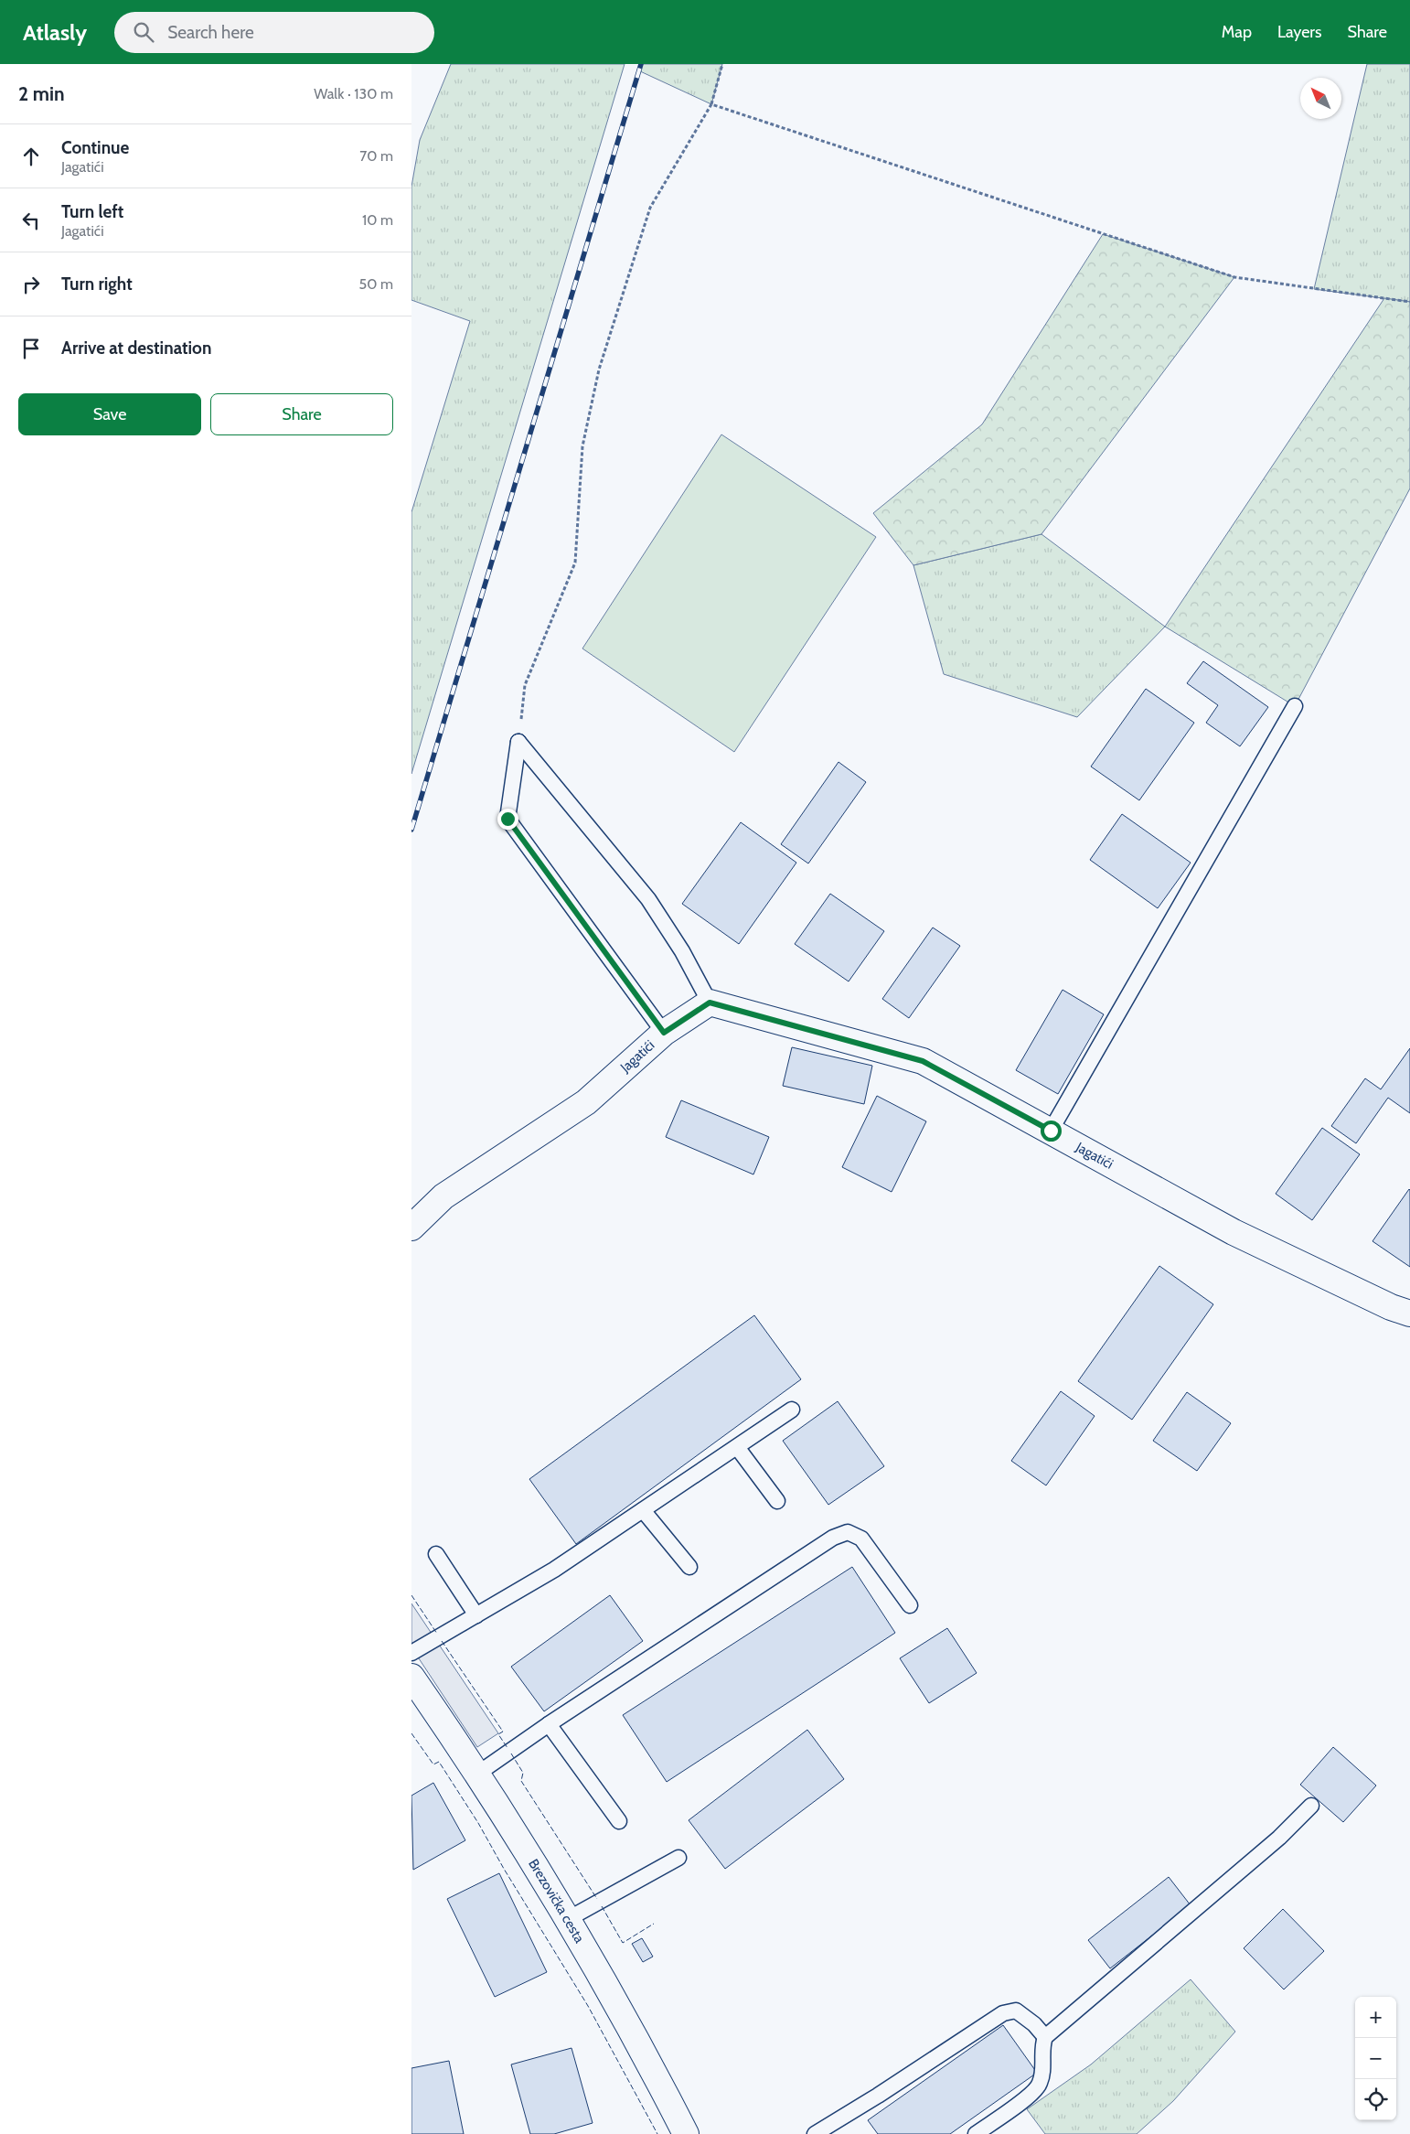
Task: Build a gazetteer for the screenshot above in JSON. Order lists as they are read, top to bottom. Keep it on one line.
{"streets":{"street":["Jagatići","Brezovička cesta"]},"north":"top left","page":{"header":"Atlasly","search":"Search here","nav":["Map","Layers","Share"],"heading":["2 min","Walk · 130 m"],"list":[["Continue","Jagatići","70 m"],["Turn left","Jagatići","10 m"],["Turn right","50 m"],"Arrive at destination"],"buttons":["Save","Share"],"map_buttons":["+","−"]}}
